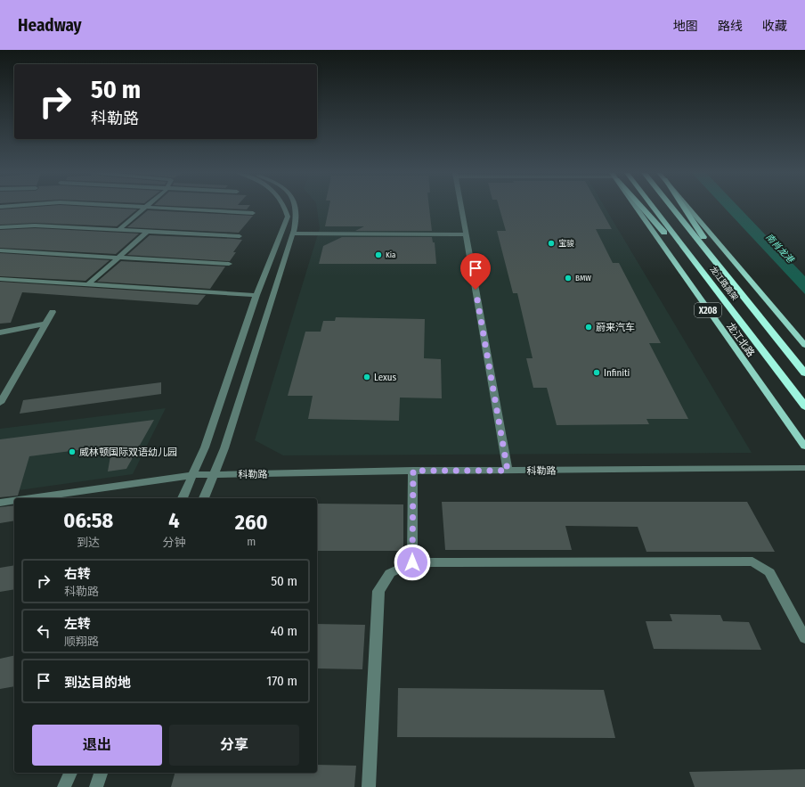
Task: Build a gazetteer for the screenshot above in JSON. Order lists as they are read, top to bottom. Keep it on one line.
{"streets":{"highway":["龙江路高架"],"main road":["X208","龙江北路"],"street":["科勒路"]},"water":["南肖龙港"],"places":["宝骏","Kia","BMW","蔚来汽车","Infiniti","Lexus","威林顿国际双语幼儿园"],"page":{"header":"Headway","nav":["地图","路线","收藏"],"turn":["50 m","科勒路"],"eta":["06:58","到达","4","分钟","260","m"],"list":[{"name":"右转","note":"科勒路","value":"50 m"},{"name":"左转","note":"顺翔路","value":"40 m"},{"name":"到达目的地","value":"170 m"}],"buttons":["退出","分享"]}}
